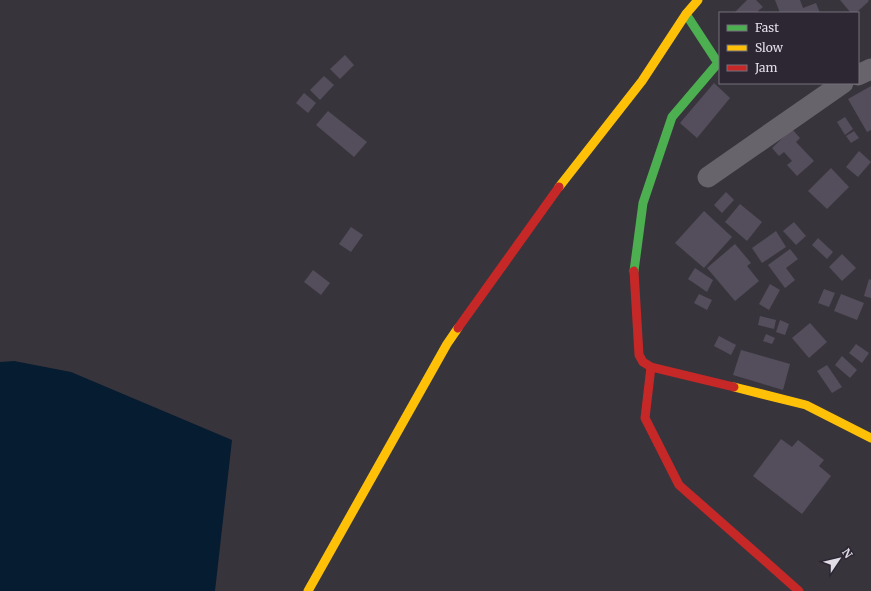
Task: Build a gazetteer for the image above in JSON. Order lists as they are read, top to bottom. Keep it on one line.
{"legend":["Fast","Slow","Jam"],"north":"top right"}
